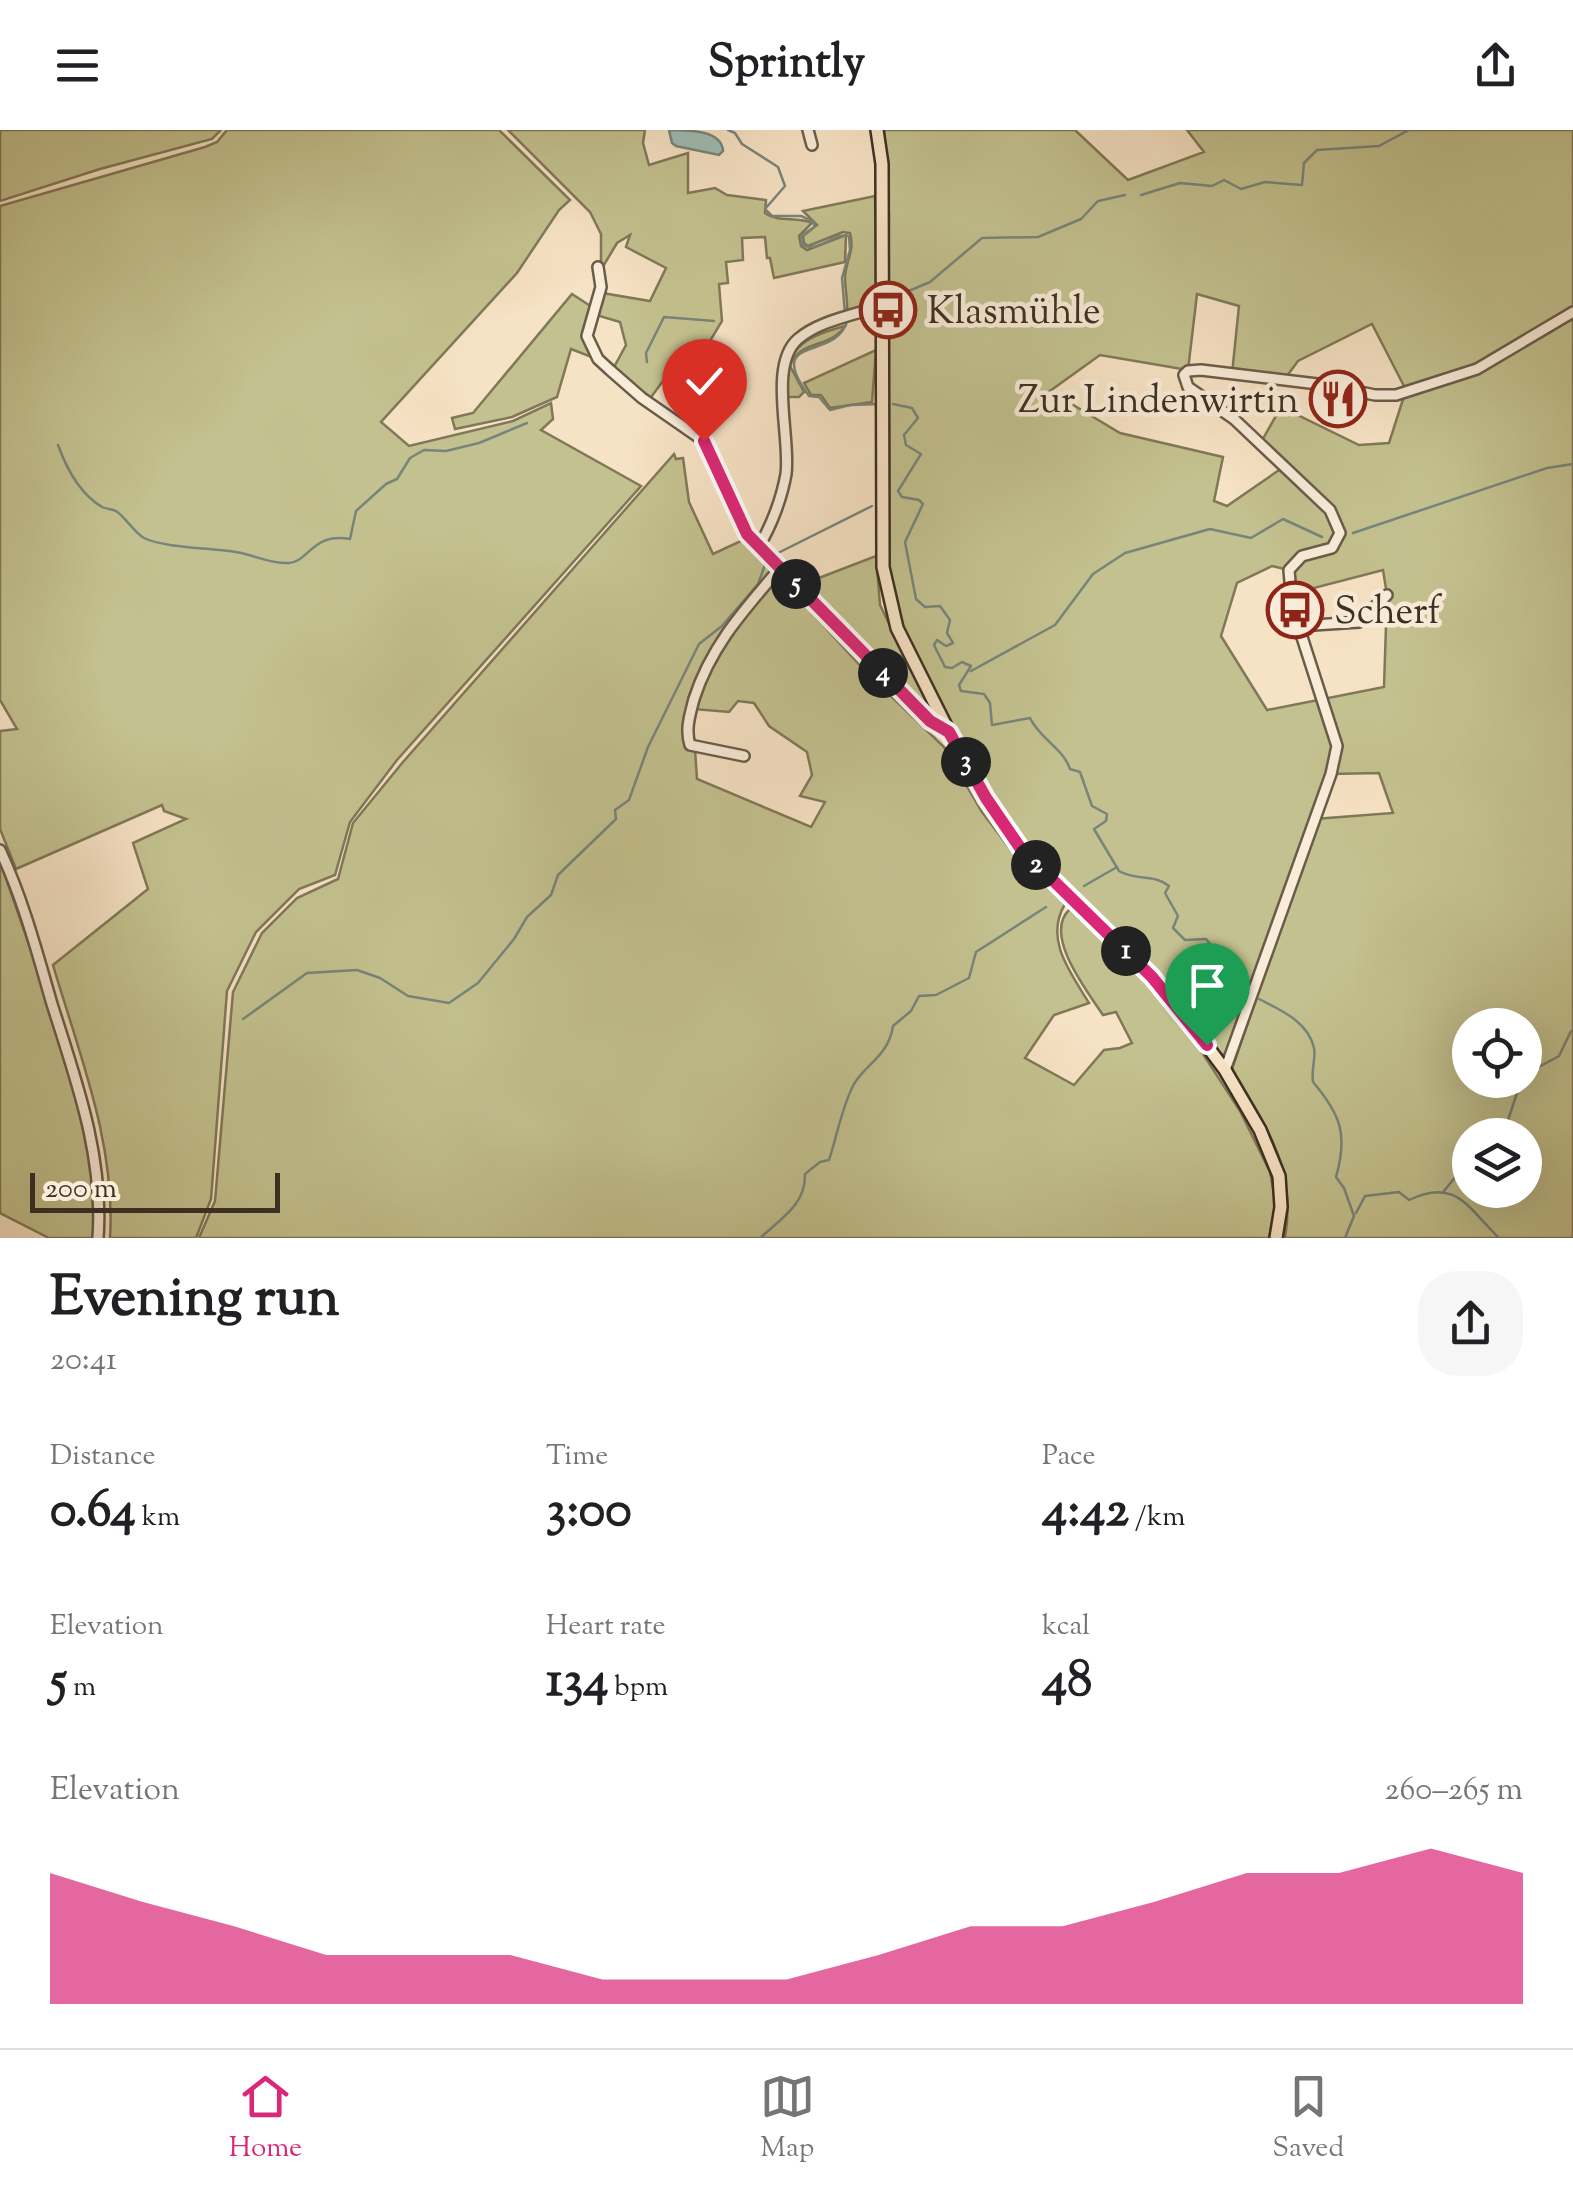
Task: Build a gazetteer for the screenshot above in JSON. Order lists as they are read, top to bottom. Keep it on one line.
{"places":{"bus stop":["Klasmühle","Scherf"],"restaurant":["Zur Lindenwirtin"]},"scale_bar":"200 m","page":{"header":"Sprintly","pins":["5","4","3","2","1"],"scale":"200 m","heading":["Evening run","20:41"],"stats":[["Distance","0.64 km"],["Time","3:00"],["Pace","4:42 /km"],["Elevation","5 m"],["Heart rate","134 bpm"],["kcal","48"]],"chart":["Elevation","260–265 m"],"tabs":["Home","Map","Saved"]}}
